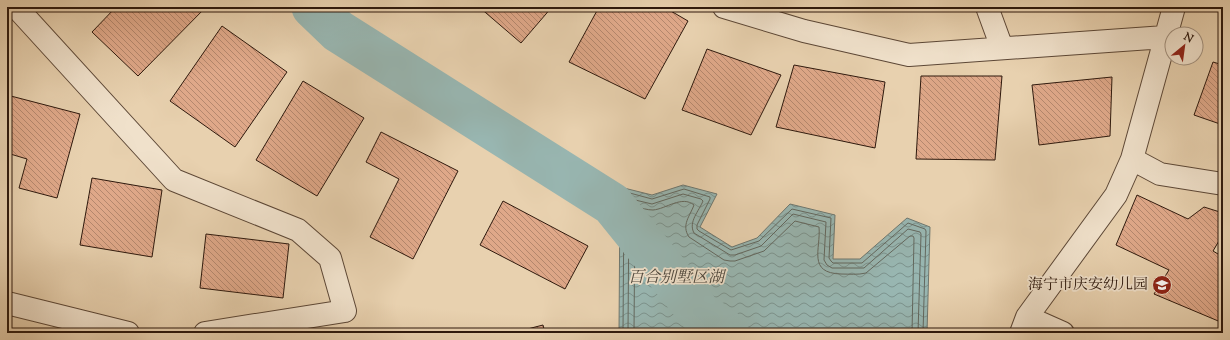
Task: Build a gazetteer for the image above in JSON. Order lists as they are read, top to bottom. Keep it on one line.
{"water":["百合别墅区湖"],"places":{"school or university":["海宁市庆安幼儿园"]},"north":"top right"}
